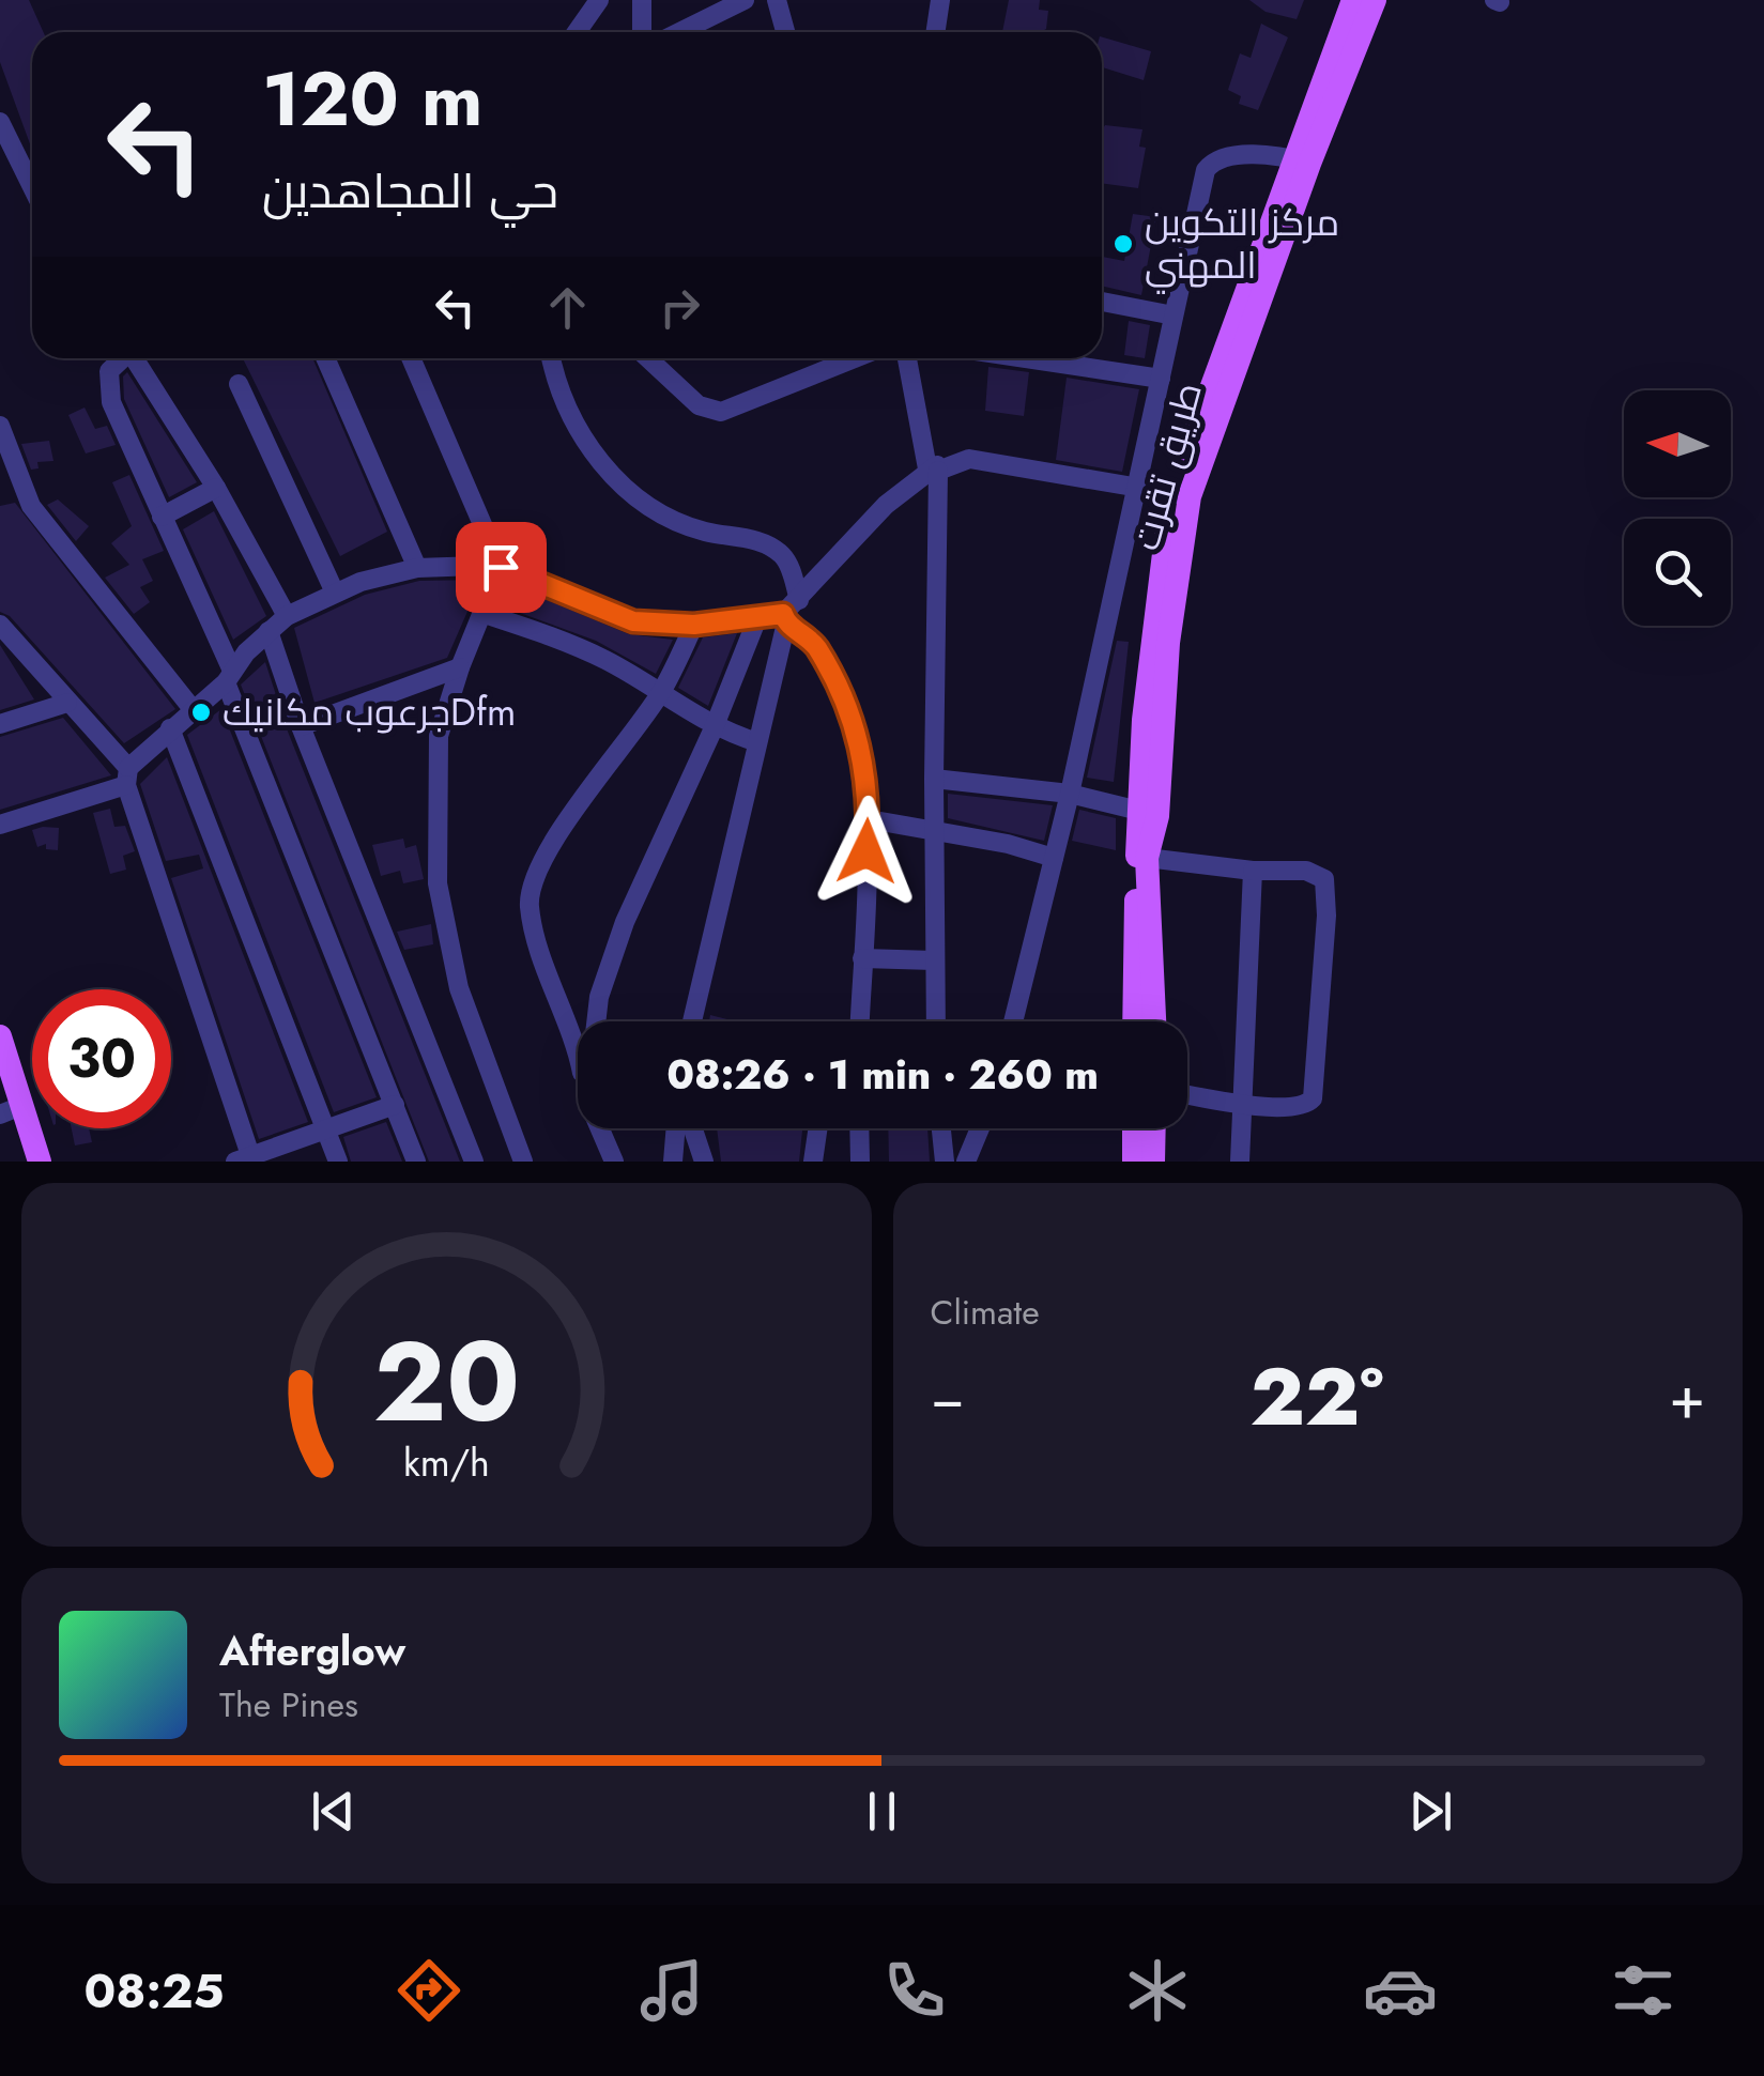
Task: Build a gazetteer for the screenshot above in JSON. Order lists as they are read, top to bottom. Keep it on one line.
{"streets":{"main road":["طريق تقرت"]},"places":["مركز التكوين المهني","جرعوب مكانيكDfm"],"north":"left","page":{"turn":["120 m","حي المجاهدين"],"limit":"30","trip":"08:26 · 1 min · 260 m","tile":"Climate","heat":["−","22°","+"],"song":["Afterglow","The Pines"],"tabs":"08:25","gauge":["20","km/h"]}}
